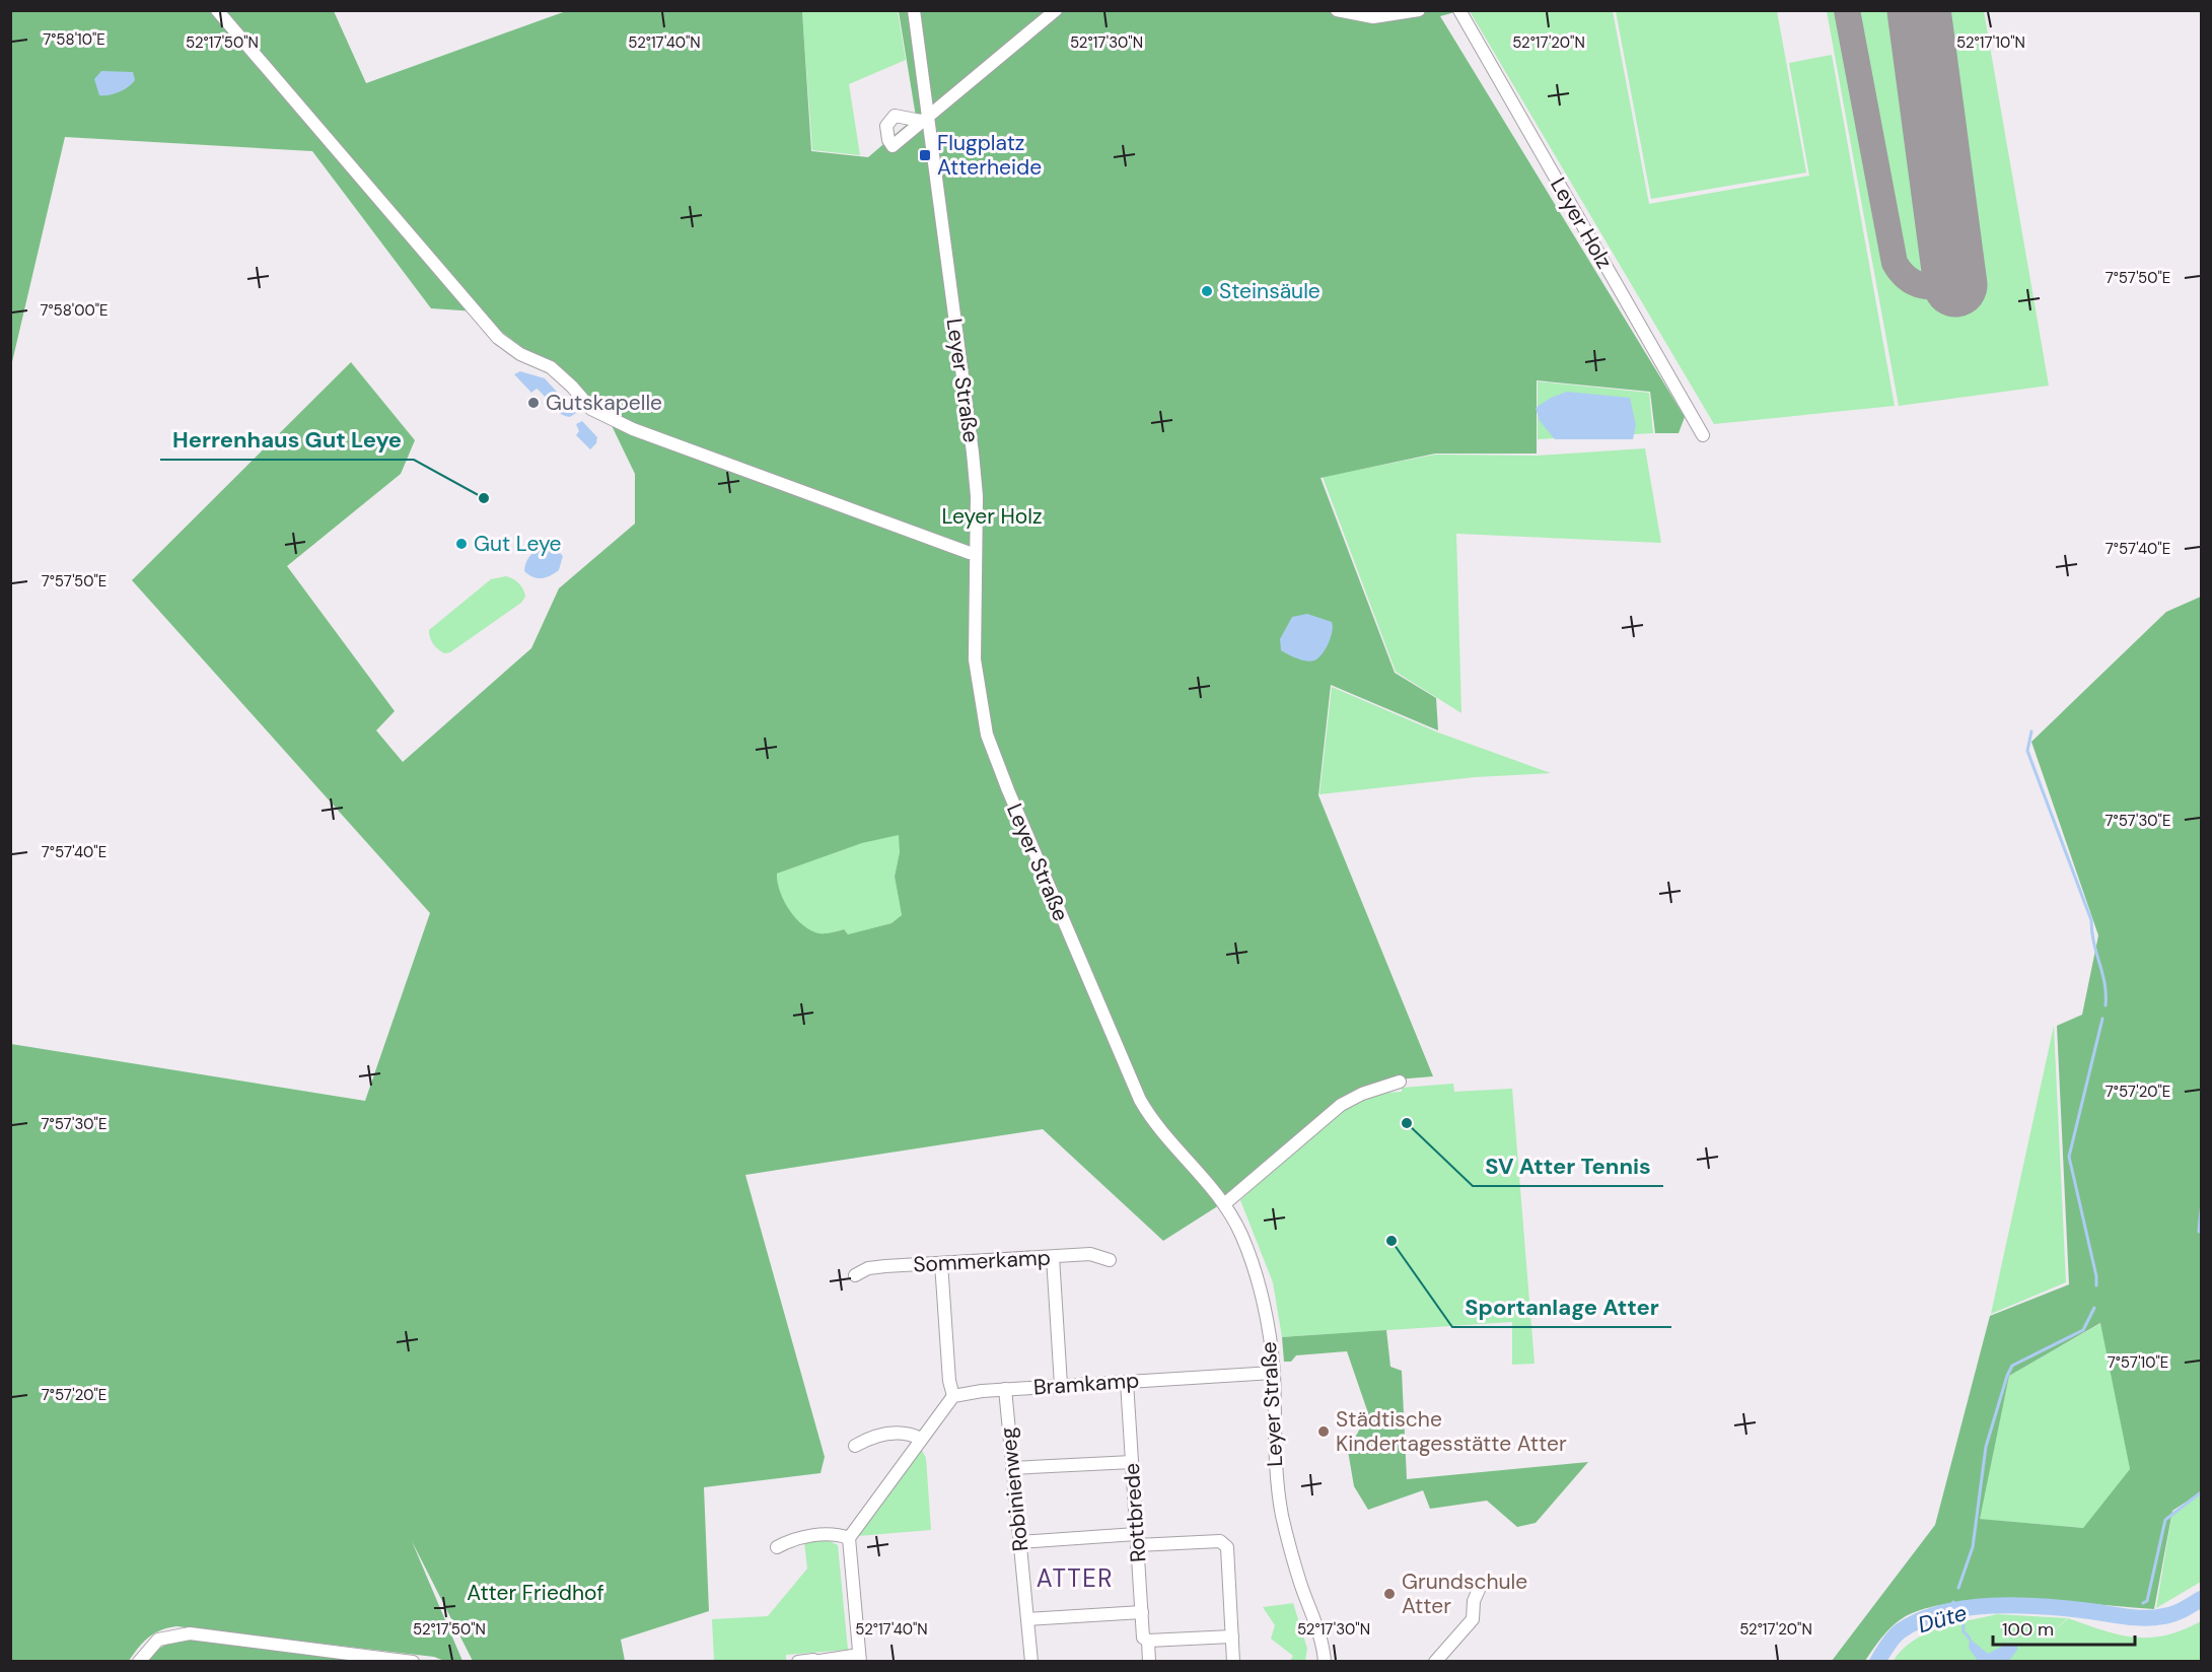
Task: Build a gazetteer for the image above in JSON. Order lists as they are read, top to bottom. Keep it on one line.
{"streets":{"street":["Leyer Holz","Leyer Straße","Sommerkamp","Bramkamp","Robinienweg","Rottbrede"]},"crossings":[["Leyer Straße","Bramkamp"],["Bramkamp","Robinienweg"],["Bramkamp","Rottbrede"]],"districts":["ATTER"],"water":["Düte"],"parks":["Leyer Holz","Atter Friedhof"],"places":{"transit":["Flugplatz Atterheide"],"other":["Steinsäule","Gutskapelle","Herrenhaus Gut Leye","Gut Leye","SV Atter Tennis","Sportanlage Atter","Städtische Kindertagesstätte Atter","Grundschule Atter"]},"scale_bar":"100 m","coordinates":["7°58'10\"E","52°17'50\"N","52°17'40\"N","52°17'30\"N","52°17'20\"N","52°17'10\"N","7°57'50\"E","7°58'00\"E","7°57'40\"E","7°57'30\"E","7°57'20\"E","7°57'10\"E"]}
